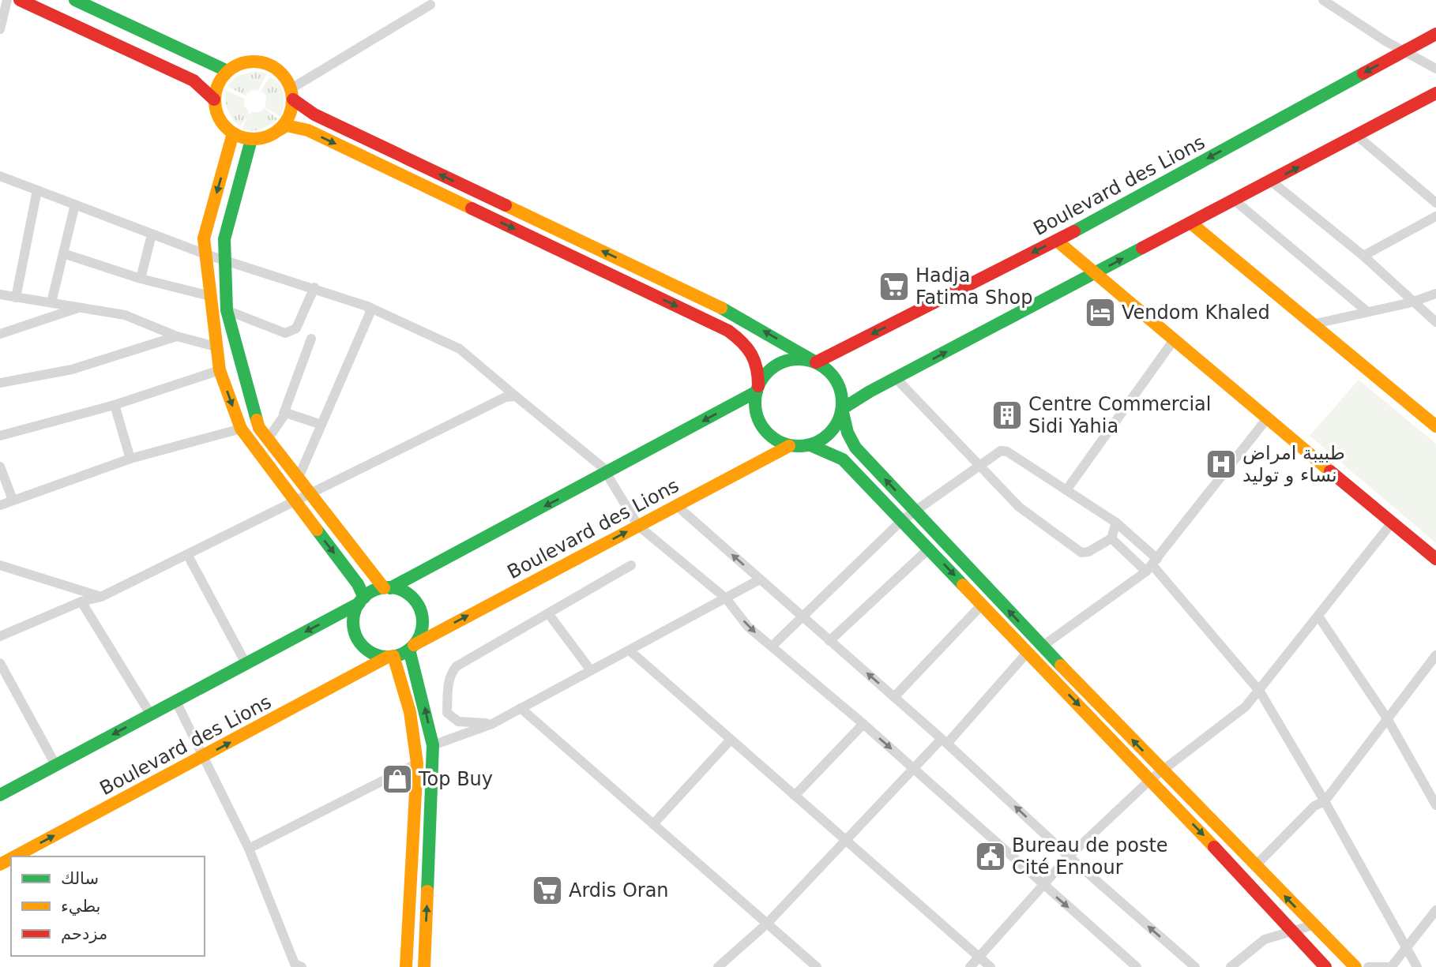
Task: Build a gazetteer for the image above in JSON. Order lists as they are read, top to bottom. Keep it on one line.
{"streets":{"main road":["Boulevard des Lions"]},"places":{"supermarket":["Hadja Fatima Shop","Ardis Oran"],"hotel":["Vendom Khaled"],"building":["Centre Commercial Sidi Yahia"],"hospital":["طبيبة امراض نساء و توليد"],"shop":["Top Buy"],"public building":["Bureau de poste Cité Ennour"]},"legend":["سالك","بطيء","مزدحم"]}
